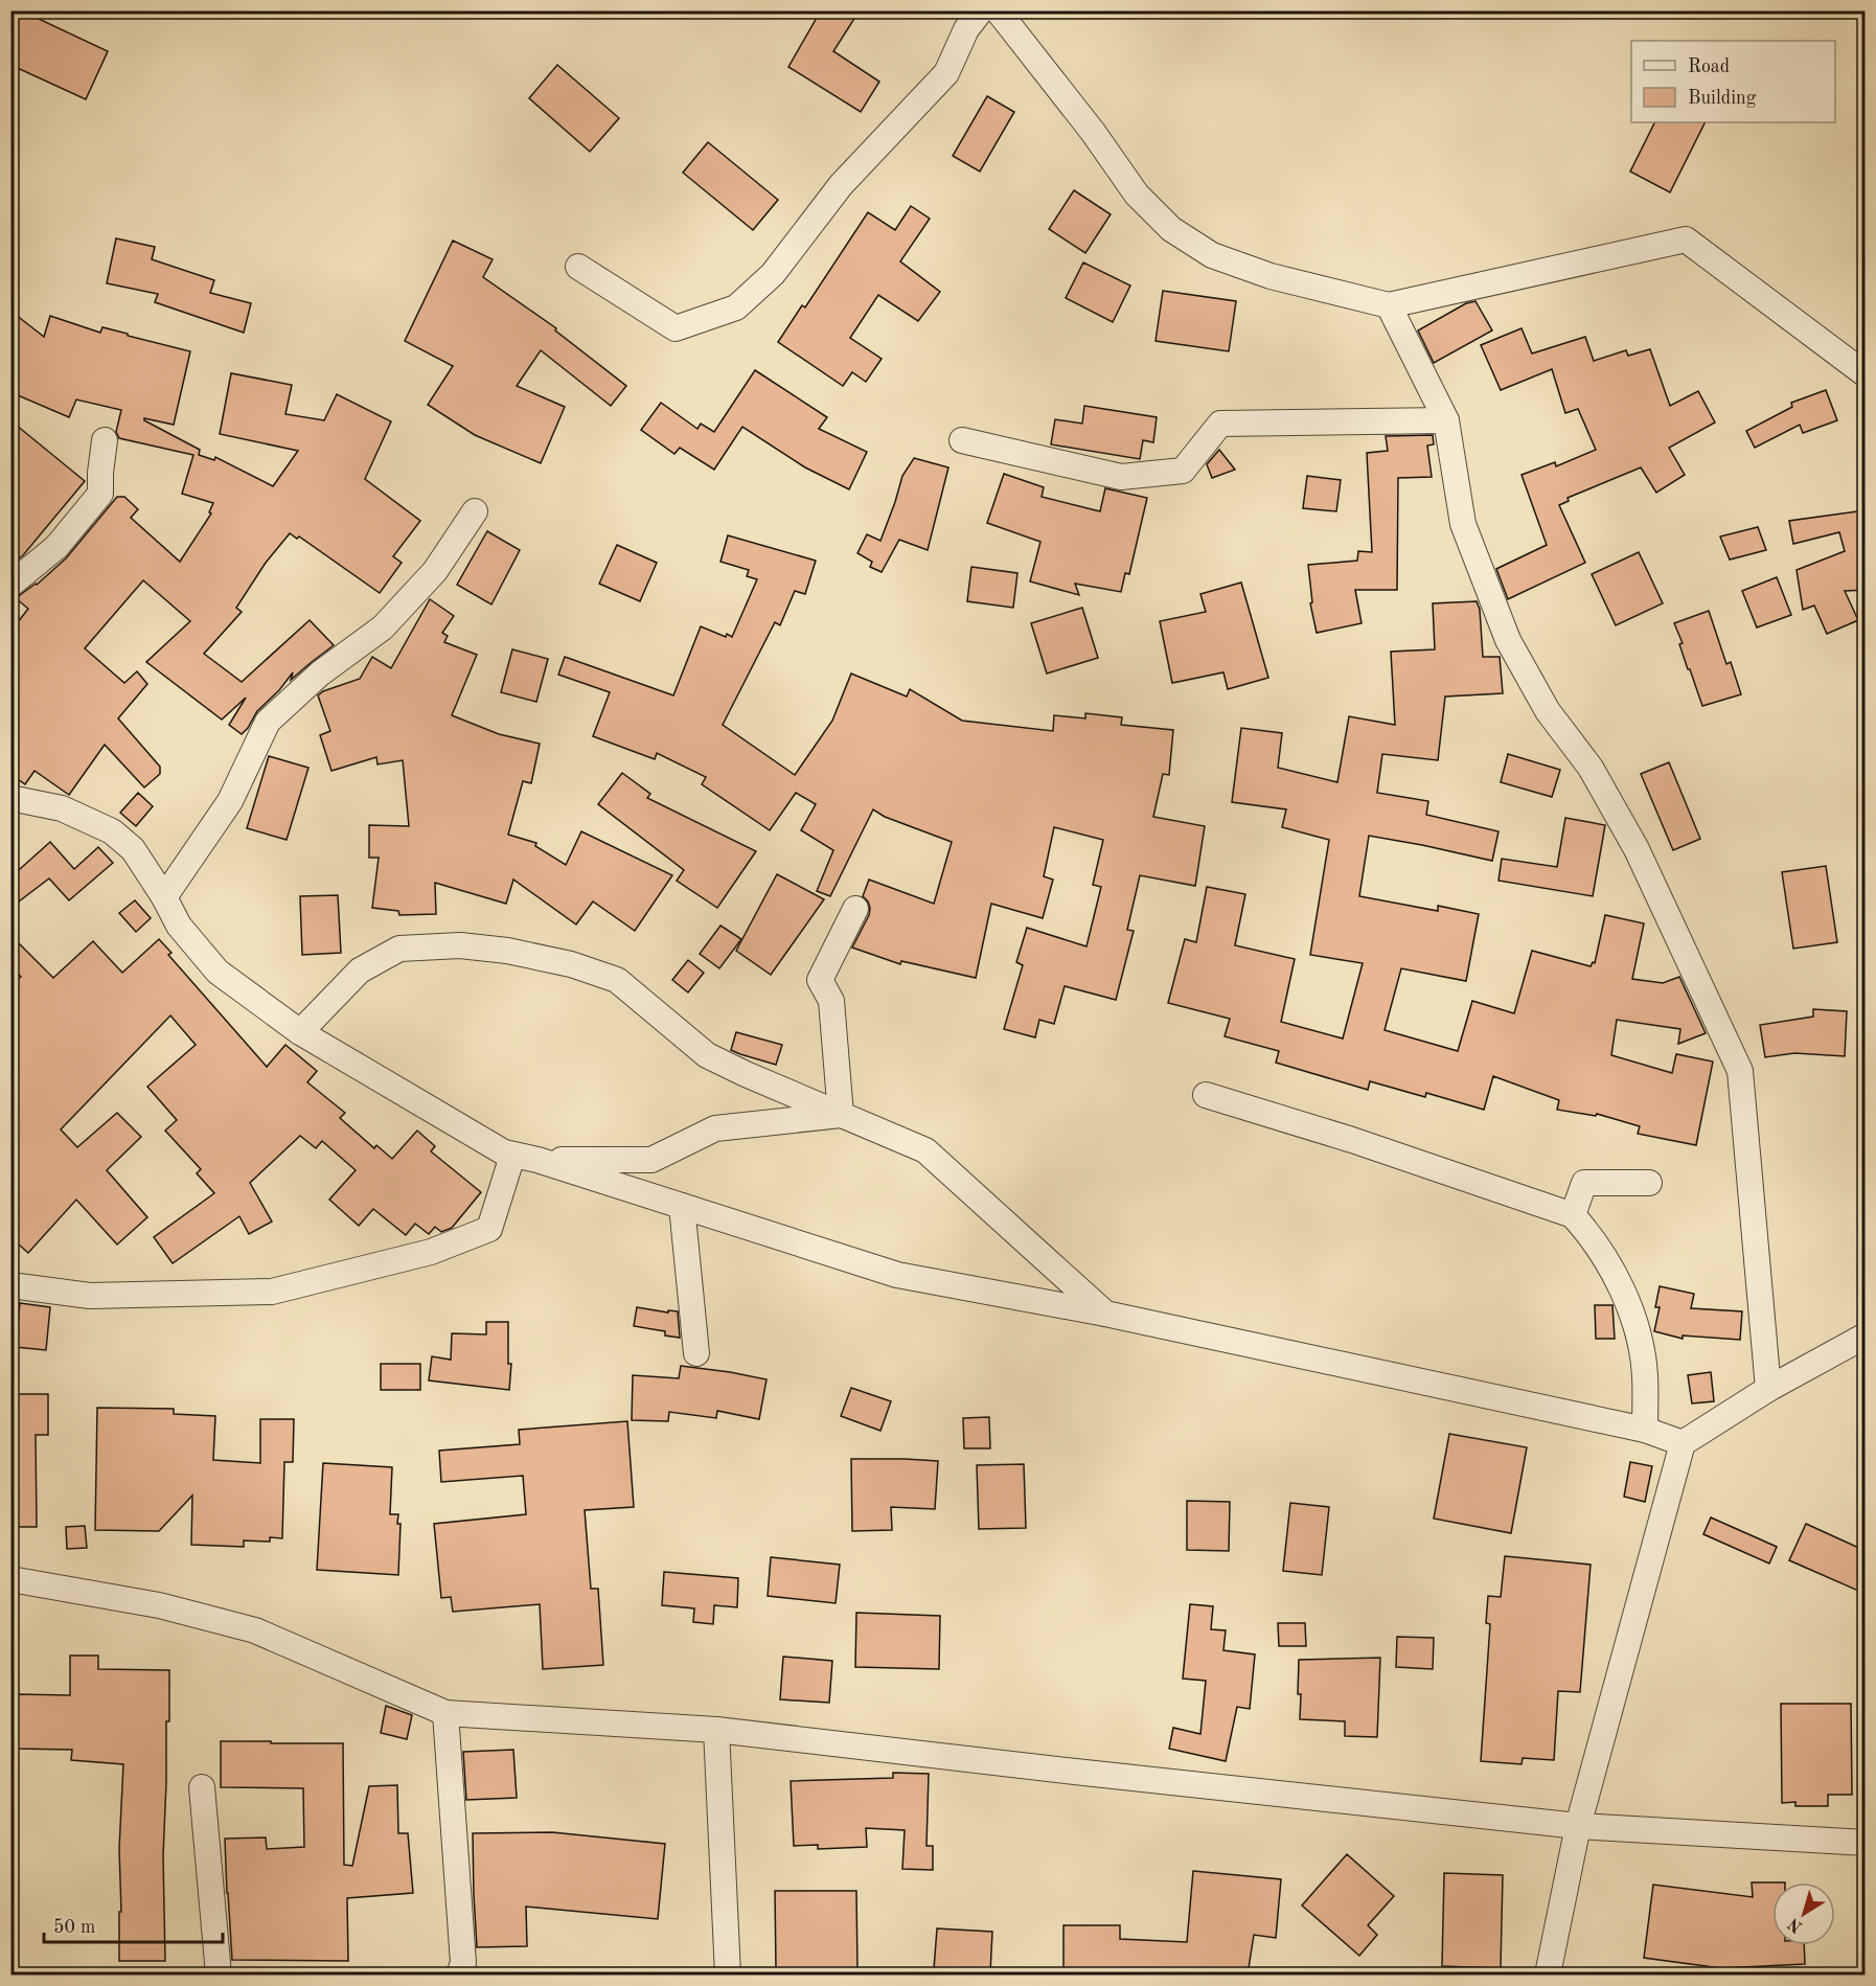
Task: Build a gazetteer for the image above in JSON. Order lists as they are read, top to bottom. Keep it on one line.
{"legend":["Road","Building"],"scale_bar":"50 m","north":"bottom left"}
